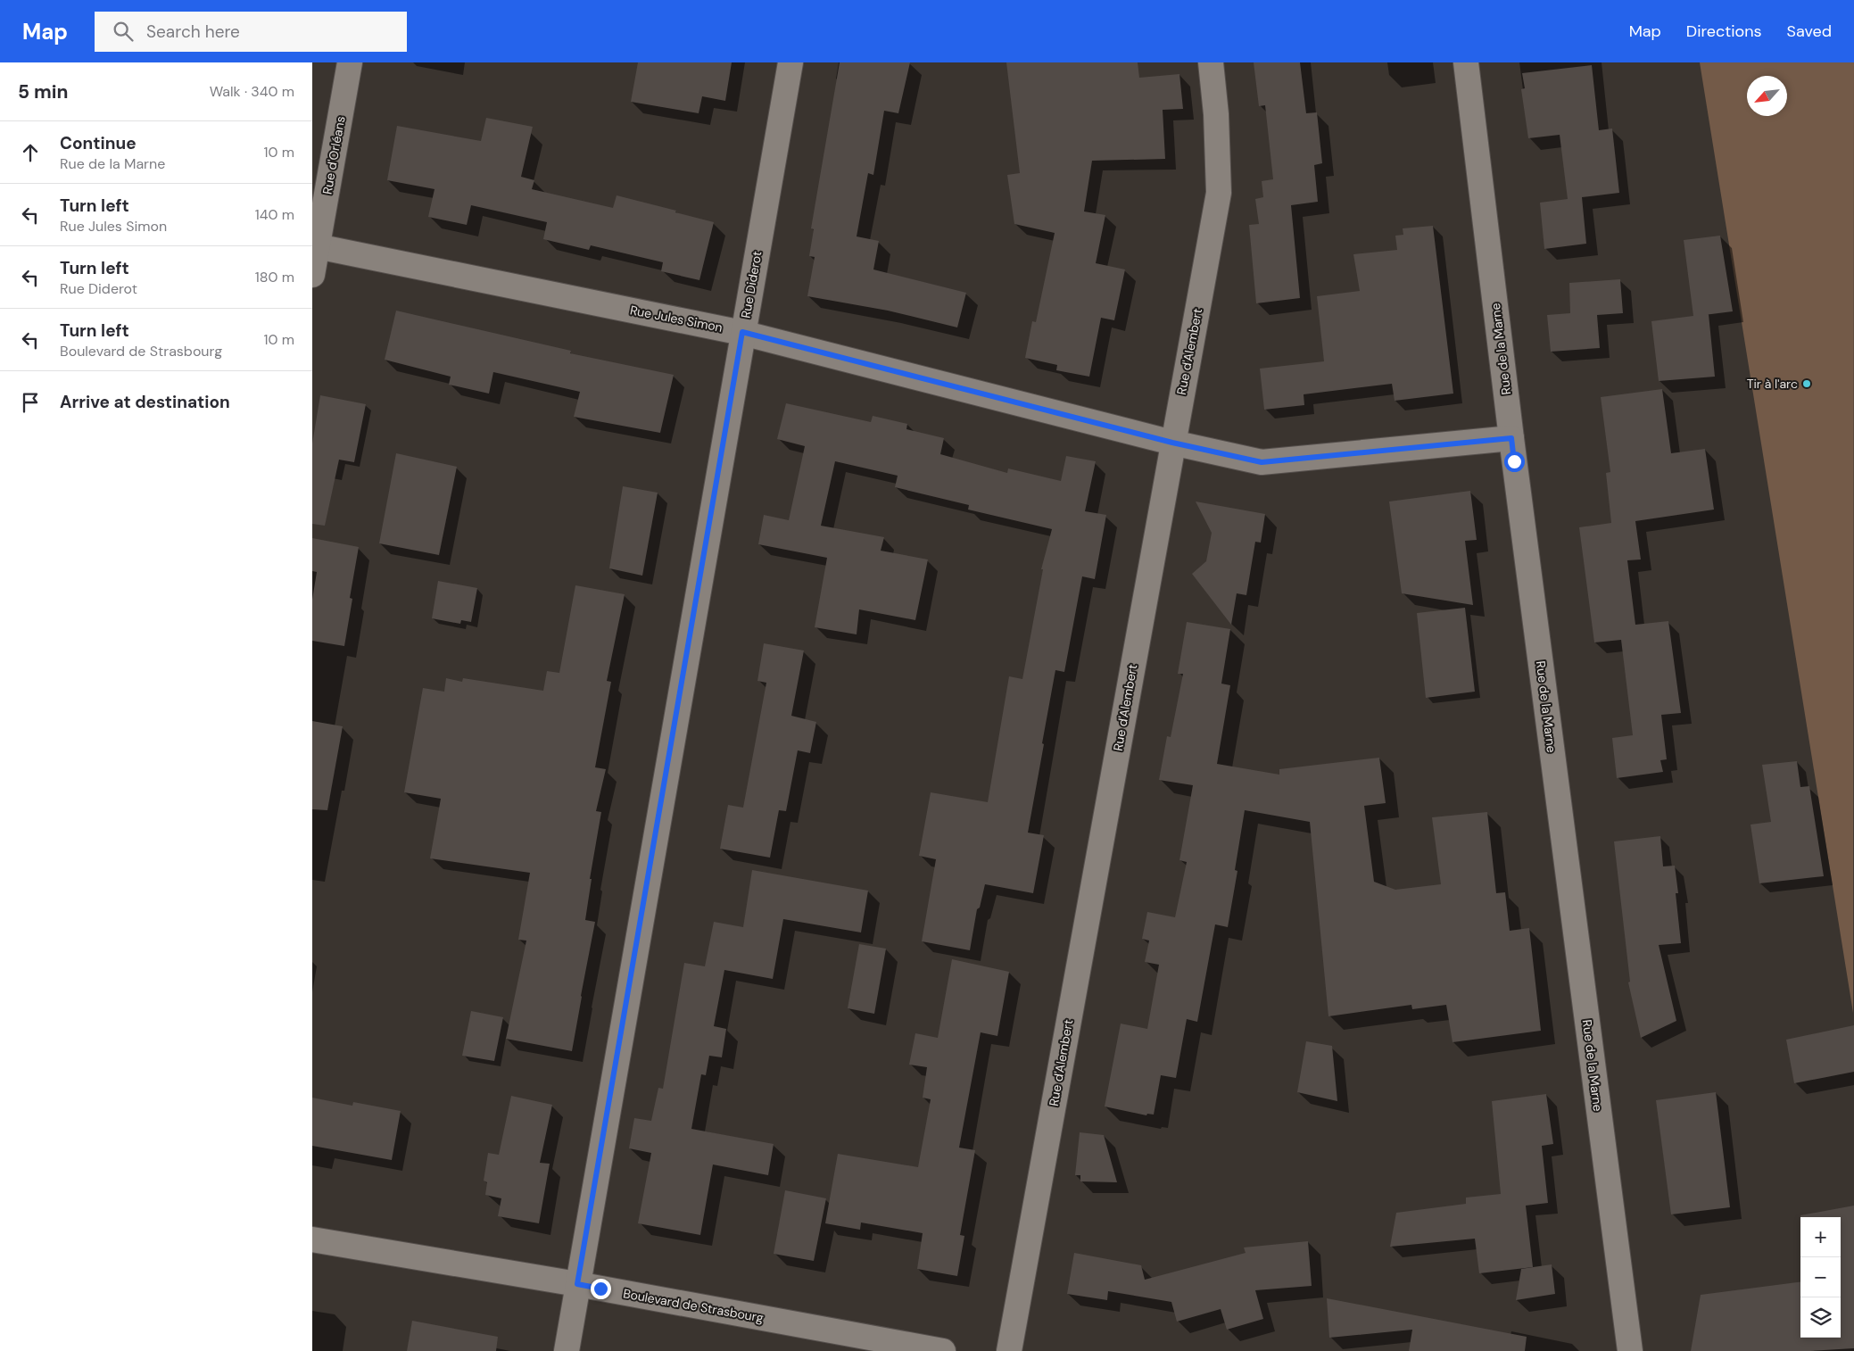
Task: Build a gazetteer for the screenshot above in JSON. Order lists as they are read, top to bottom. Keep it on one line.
{"streets":{"street":["Rue d'Orléans","Rue Diderot","Rue Jules Simon","Rue de la Marne","Rue d'Alembert","Boulevard de Strasbourg"]},"crossings":[["Rue d'Orléans","Rue Jules Simon"],["Rue Diderot","Rue Jules Simon"],["Rue Diderot","Boulevard de Strasbourg"],["Rue Jules Simon","Rue de la Marne"],["Rue Jules Simon","Rue d'Alembert"]],"places":["Tir à l'arc"],"north":"bottom left","page":{"header":"Map","search":"Search here","nav":["Map","Directions","Saved"],"heading":["5 min","Walk · 340 m"],"list":[["Continue","Rue de la Marne","10 m"],["Turn left","Rue Jules Simon","140 m"],["Turn left","Rue Diderot","180 m"],["Turn left","Boulevard de Strasbourg","10 m"],"Arrive at destination"],"map_buttons":["+","−"]}}
